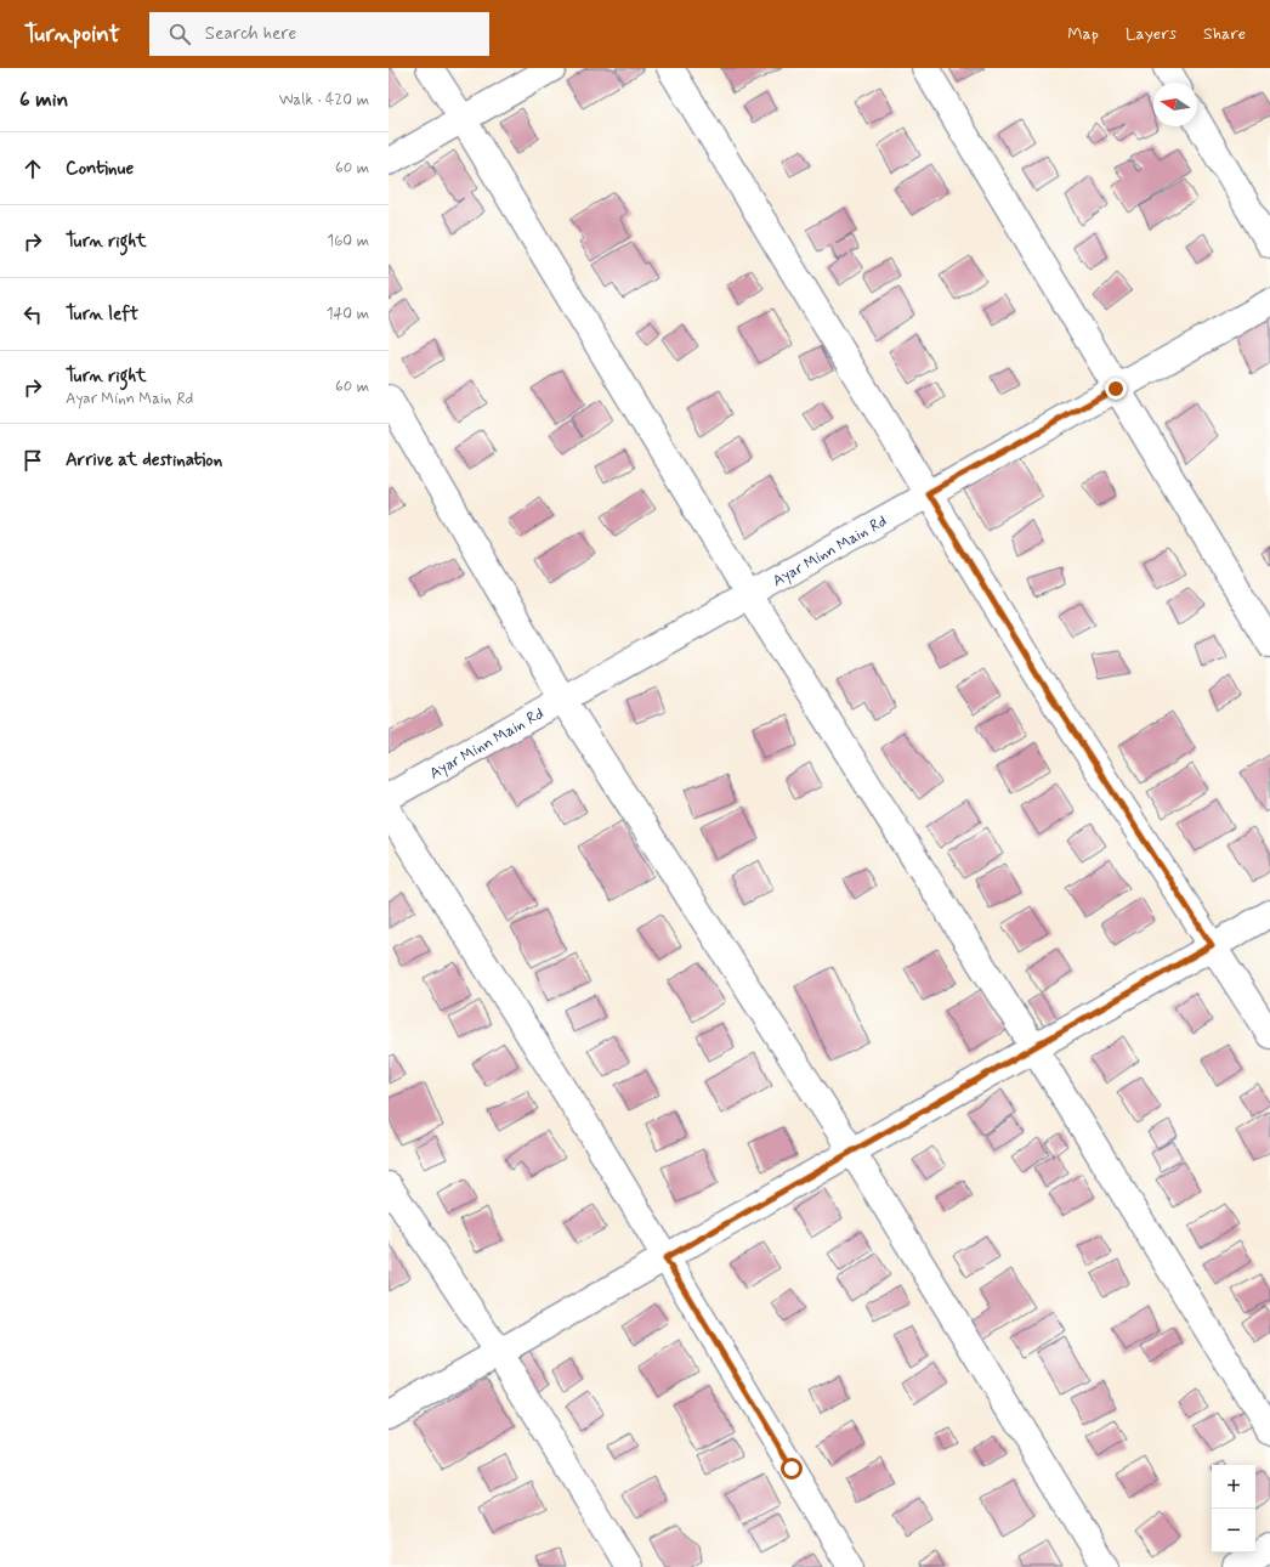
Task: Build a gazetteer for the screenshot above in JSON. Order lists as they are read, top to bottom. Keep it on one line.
{"streets":{"street":["Ayar Minn Main Rd"]},"north":"left","page":{"header":"Turnpoint","search":"Search here","nav":["Map","Layers","Share"],"heading":["6 min","Walk · 420 m"],"list":[["Continue","60 m"],["Turn right","160 m"],["Turn left","140 m"],["Turn right","Ayar Minn Main Rd","60 m"],"Arrive at destination"],"map_buttons":["+","−"]}}
